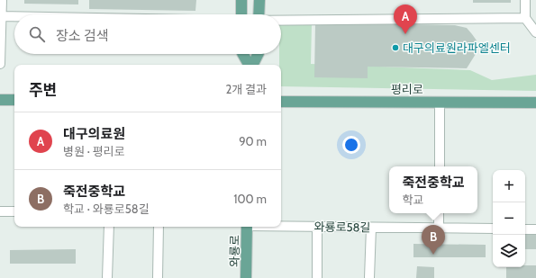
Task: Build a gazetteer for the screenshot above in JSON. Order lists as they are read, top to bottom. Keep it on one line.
{"streets":{"main road":["평리로","와룡로"],"street":["와룡로58길"]},"places":["대구의료원라파엘센터"],"page":{"pins":["A","B"],"search":"장소 검색","heading":["주변","2개 결과"],"list":[{"mark":"A","name":"대구의료원","note":"병원 · 평리로","value":"90 m"},{"mark":"B","name":"죽전중학교","note":"학교 · 와룡로58길","value":"100 m"}],"popup":["죽전중학교","학교"],"map_buttons":["+","−"]}}
